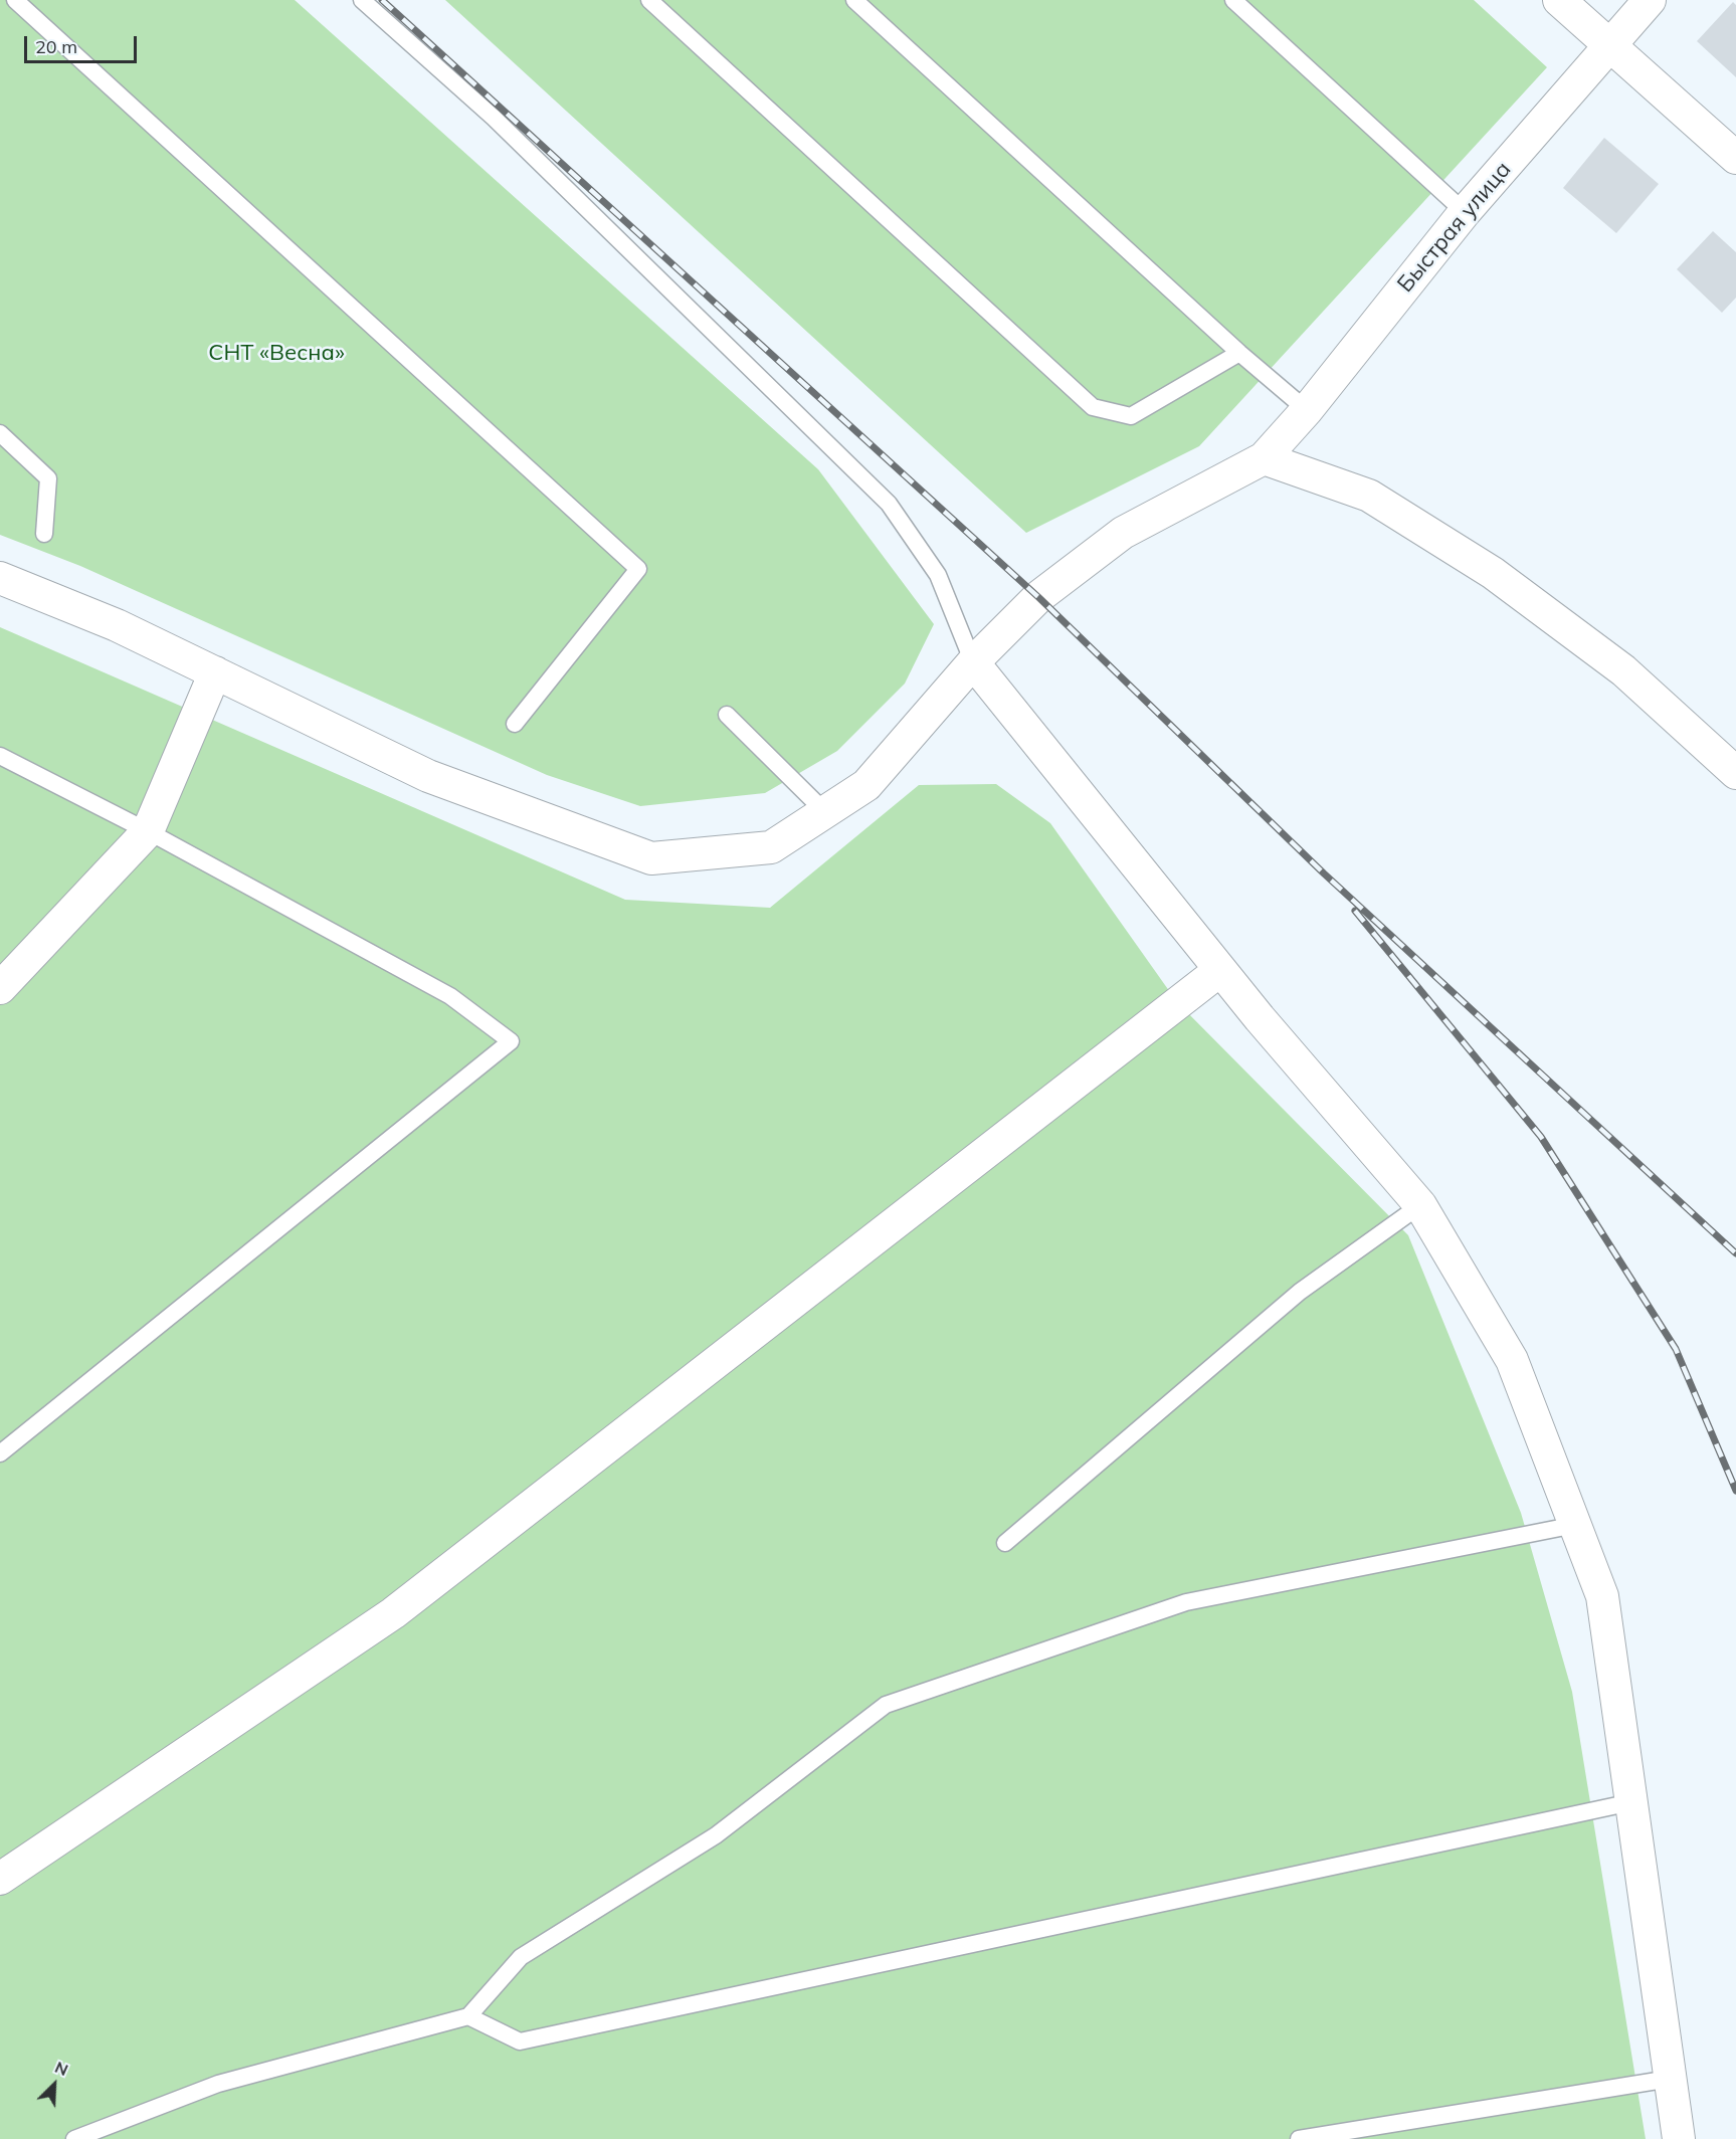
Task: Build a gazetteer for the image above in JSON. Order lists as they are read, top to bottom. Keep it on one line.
{"streets":{"street":["Быстрая улица"]},"parks":["СНТ «Весна»"],"scale_bar":"20 m","north":"top right"}
